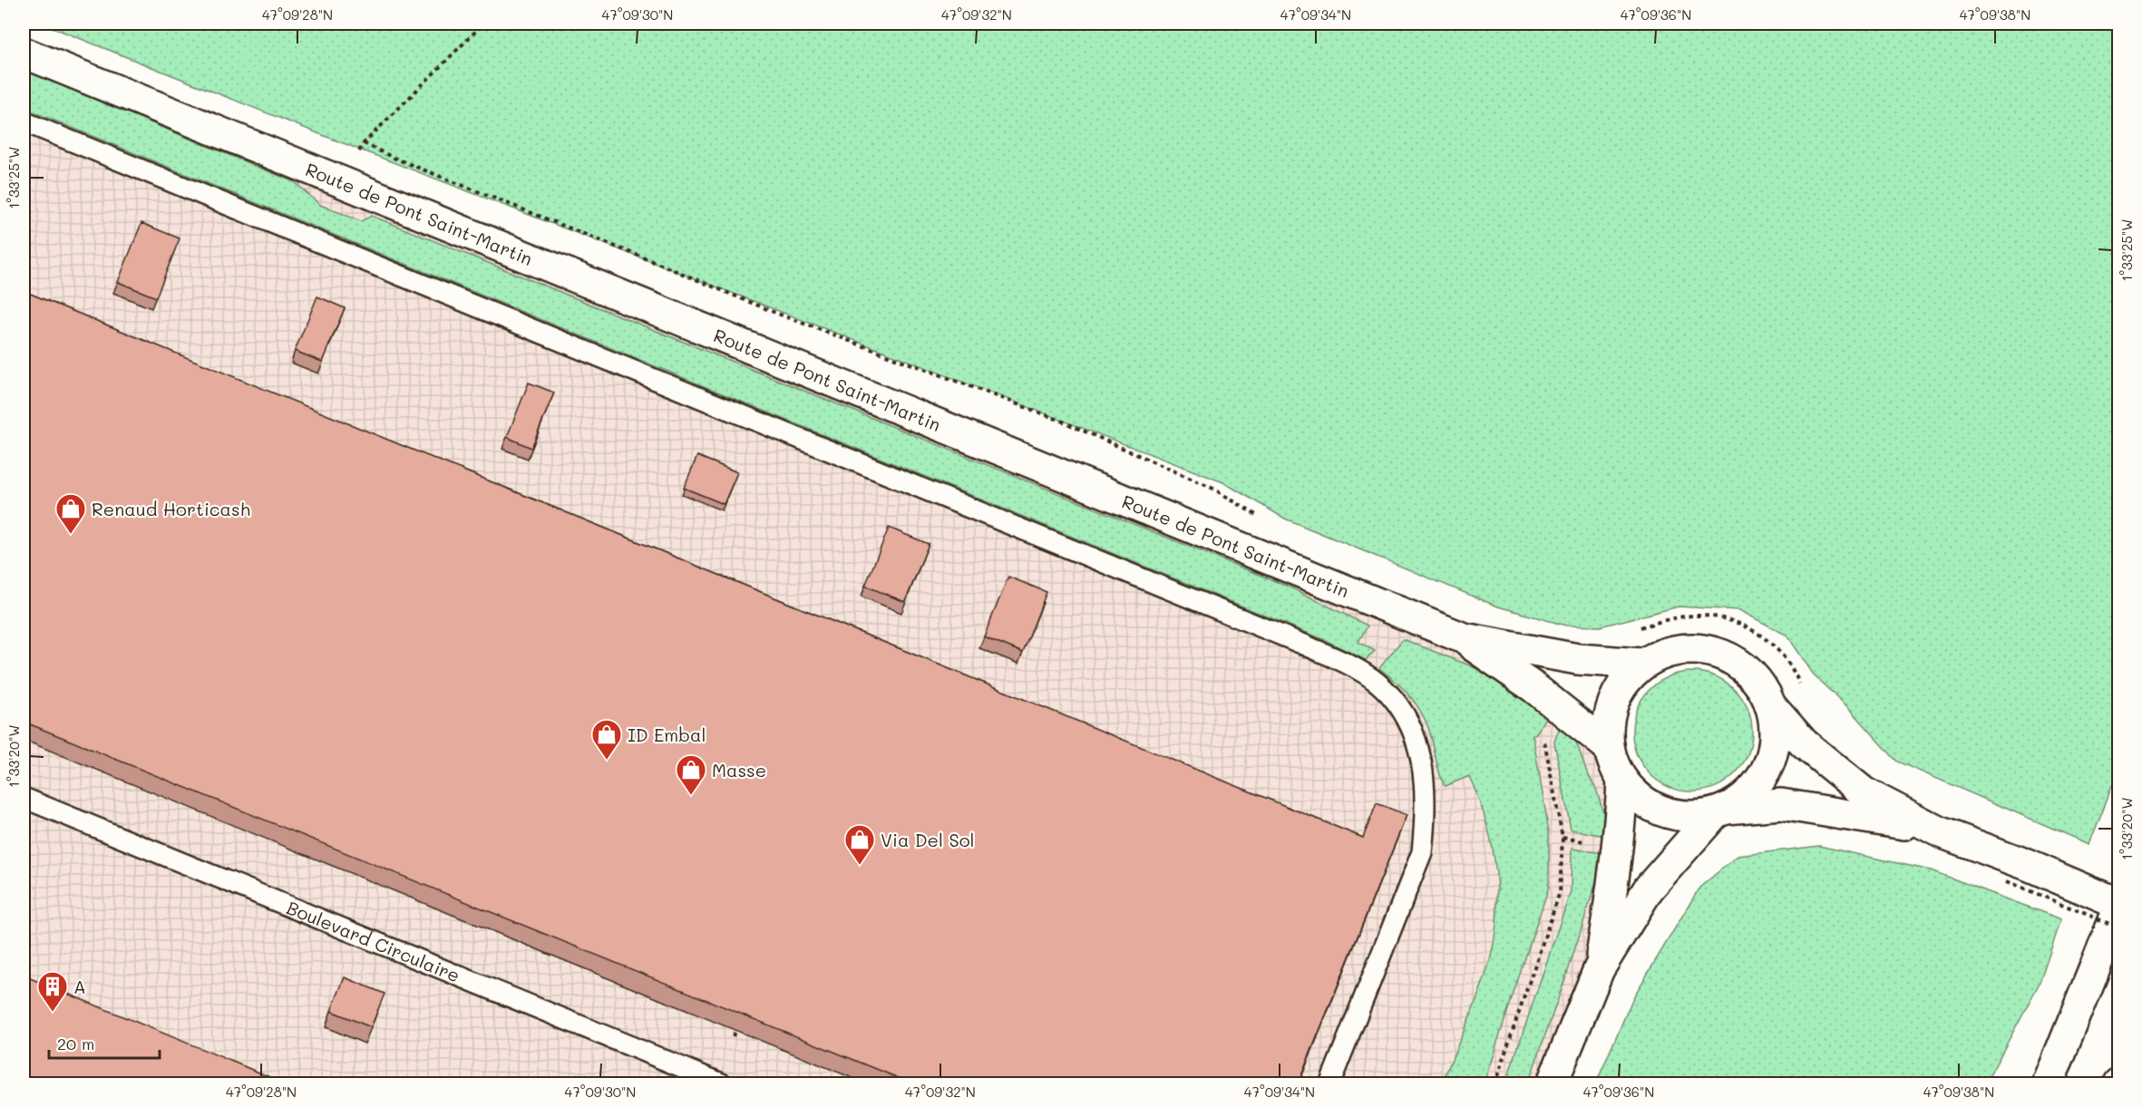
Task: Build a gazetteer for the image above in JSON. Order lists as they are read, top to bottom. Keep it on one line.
{"streets":{"main road":["Route de Pont Saint-Martin"],"lane":["Boulevard Circulaire"]},"places":{"shop":["Renaud Horticash","ID Embal","Masse","Via Del Sol"],"building":["A"]},"scale_bar":"20 m","coordinates":["47°09'28\"N","47°09'30\"N","47°09'32\"N","47°09'34\"N","47°09'36\"N","47°09'38\"N","1°33'25\"W","1°33'20\"W"]}
